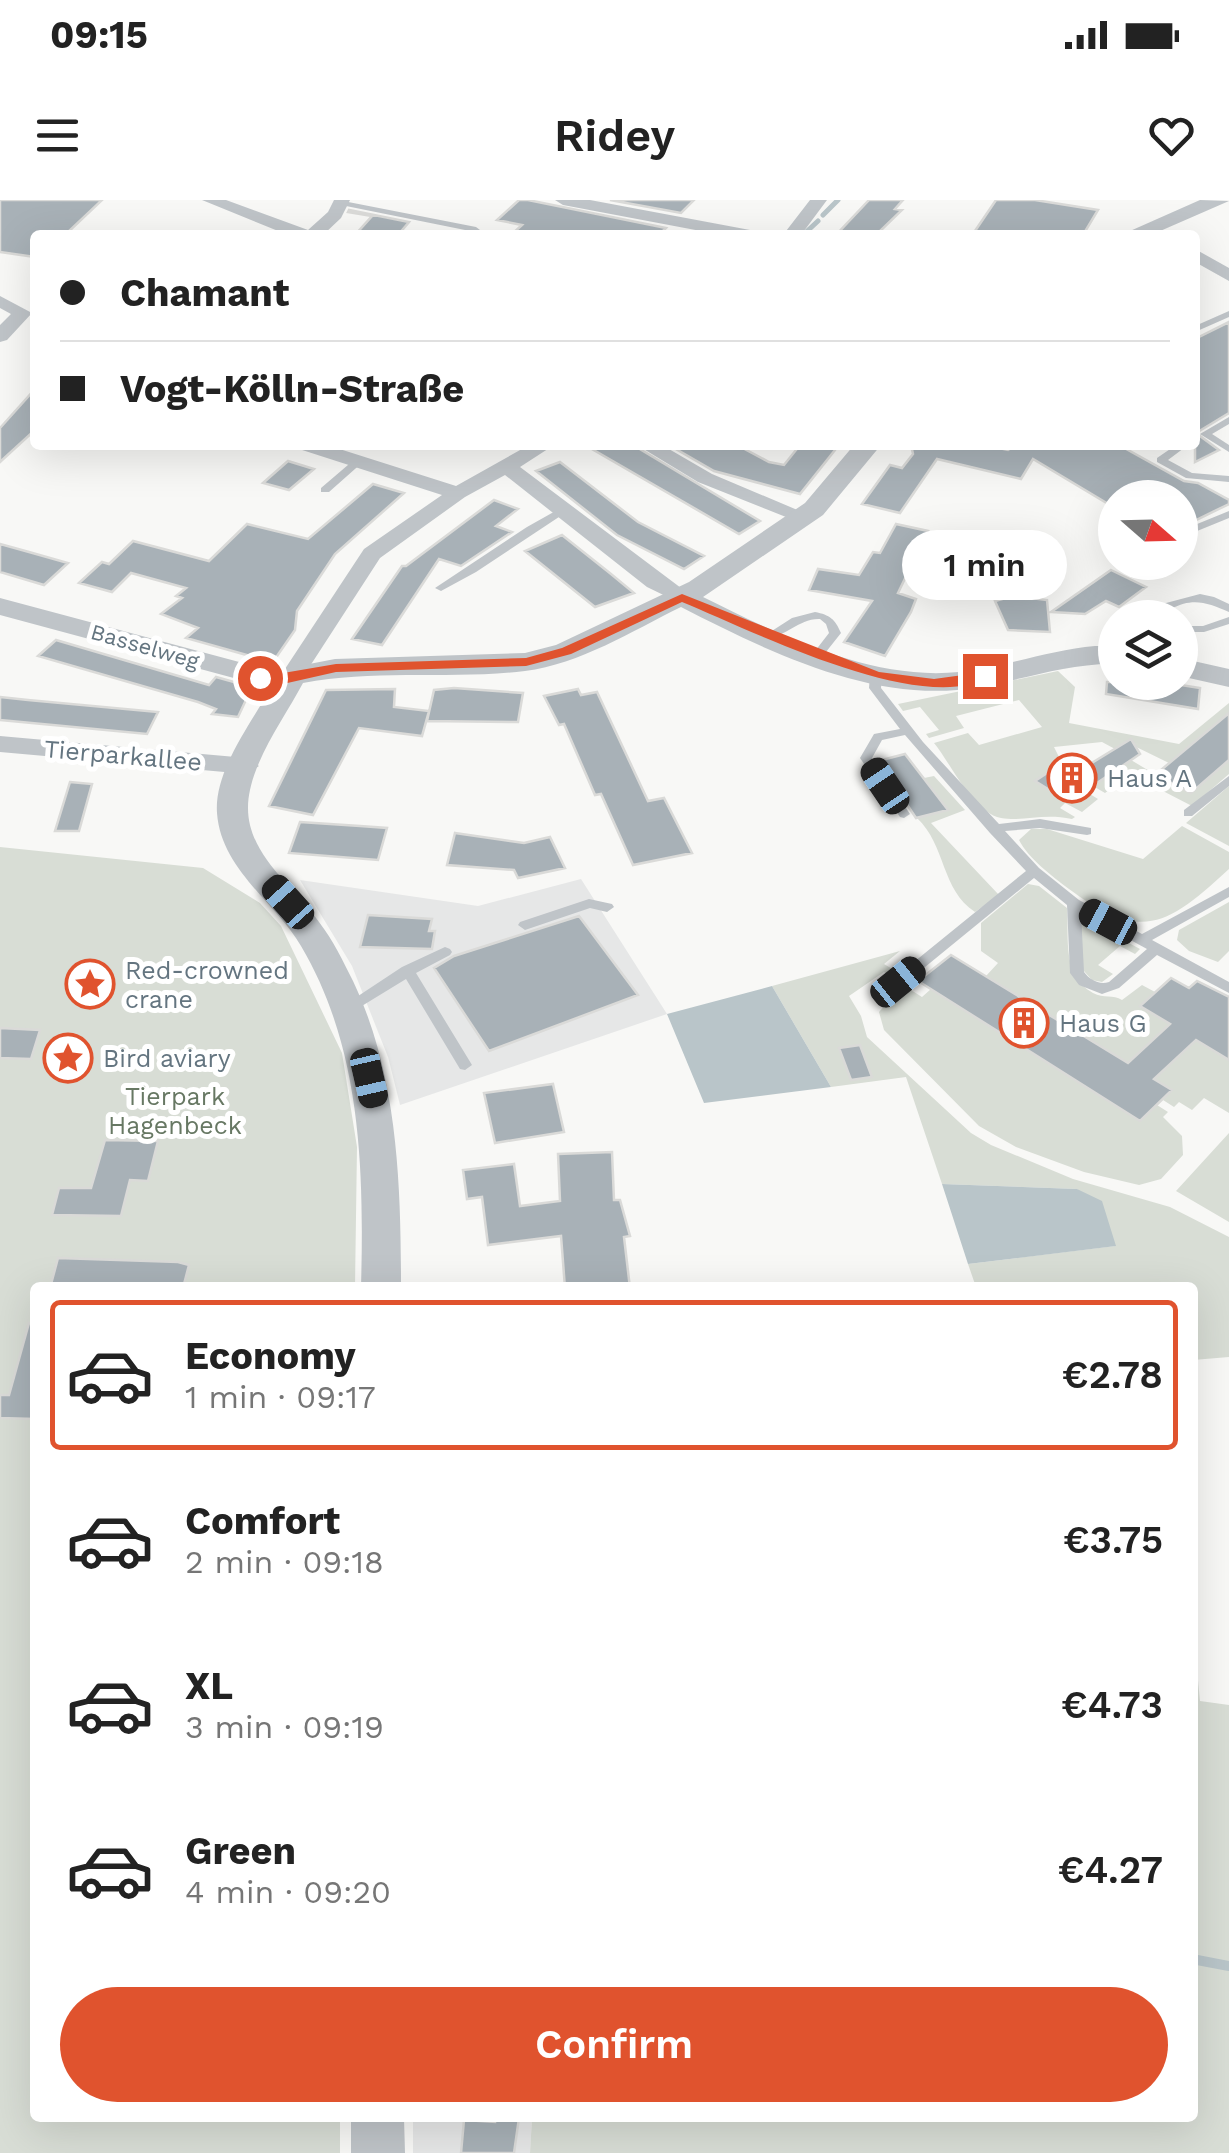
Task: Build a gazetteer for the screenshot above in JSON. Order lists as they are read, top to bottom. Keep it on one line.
{"streets":{"street":["Basselweg","Tierparkallee"]},"parks":["Tierpark Hagenbeck"],"places":{"building":["Haus A","Haus G"],"place":["Red-crowned crane","Bird aviary"]},"north":"right","page":{"status":"09:15","header":"Ridey","banner":["Chamant","Vogt-Kölln-Straße"],"bubble":"1 min","list":[{"name":"Economy","note":"1 min · 09:17","value":"€2.78"},{"name":"Comfort","note":"2 min · 09:18","value":"€3.75"},{"name":"XL","note":"3 min · 09:19","value":"€4.73"},{"name":"Green","note":"4 min · 09:20","value":"€4.27"}],"buttons":"Confirm"}}
